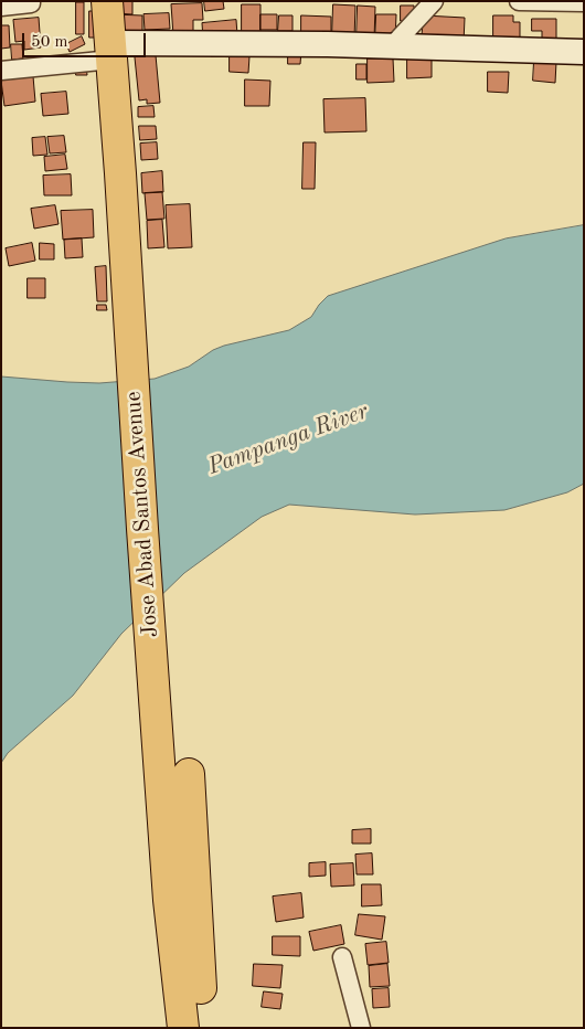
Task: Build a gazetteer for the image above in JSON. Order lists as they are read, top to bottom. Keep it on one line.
{"streets":{"highway":["Jose Abad Santos Avenue"]},"water":["Pampanga River"],"scale_bar":"50 m"}
